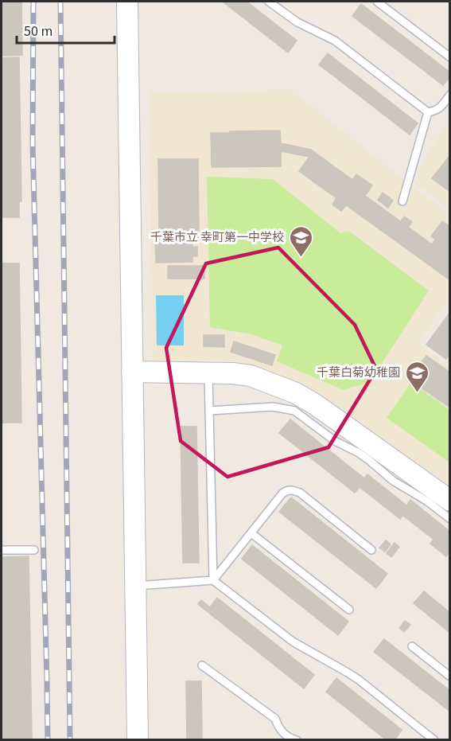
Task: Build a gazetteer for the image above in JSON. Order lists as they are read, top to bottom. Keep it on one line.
{"places":{"school or university":["千葉市立 幸町第一中学校","千葉白菊幼稚園"]},"scale_bar":"50 m"}
